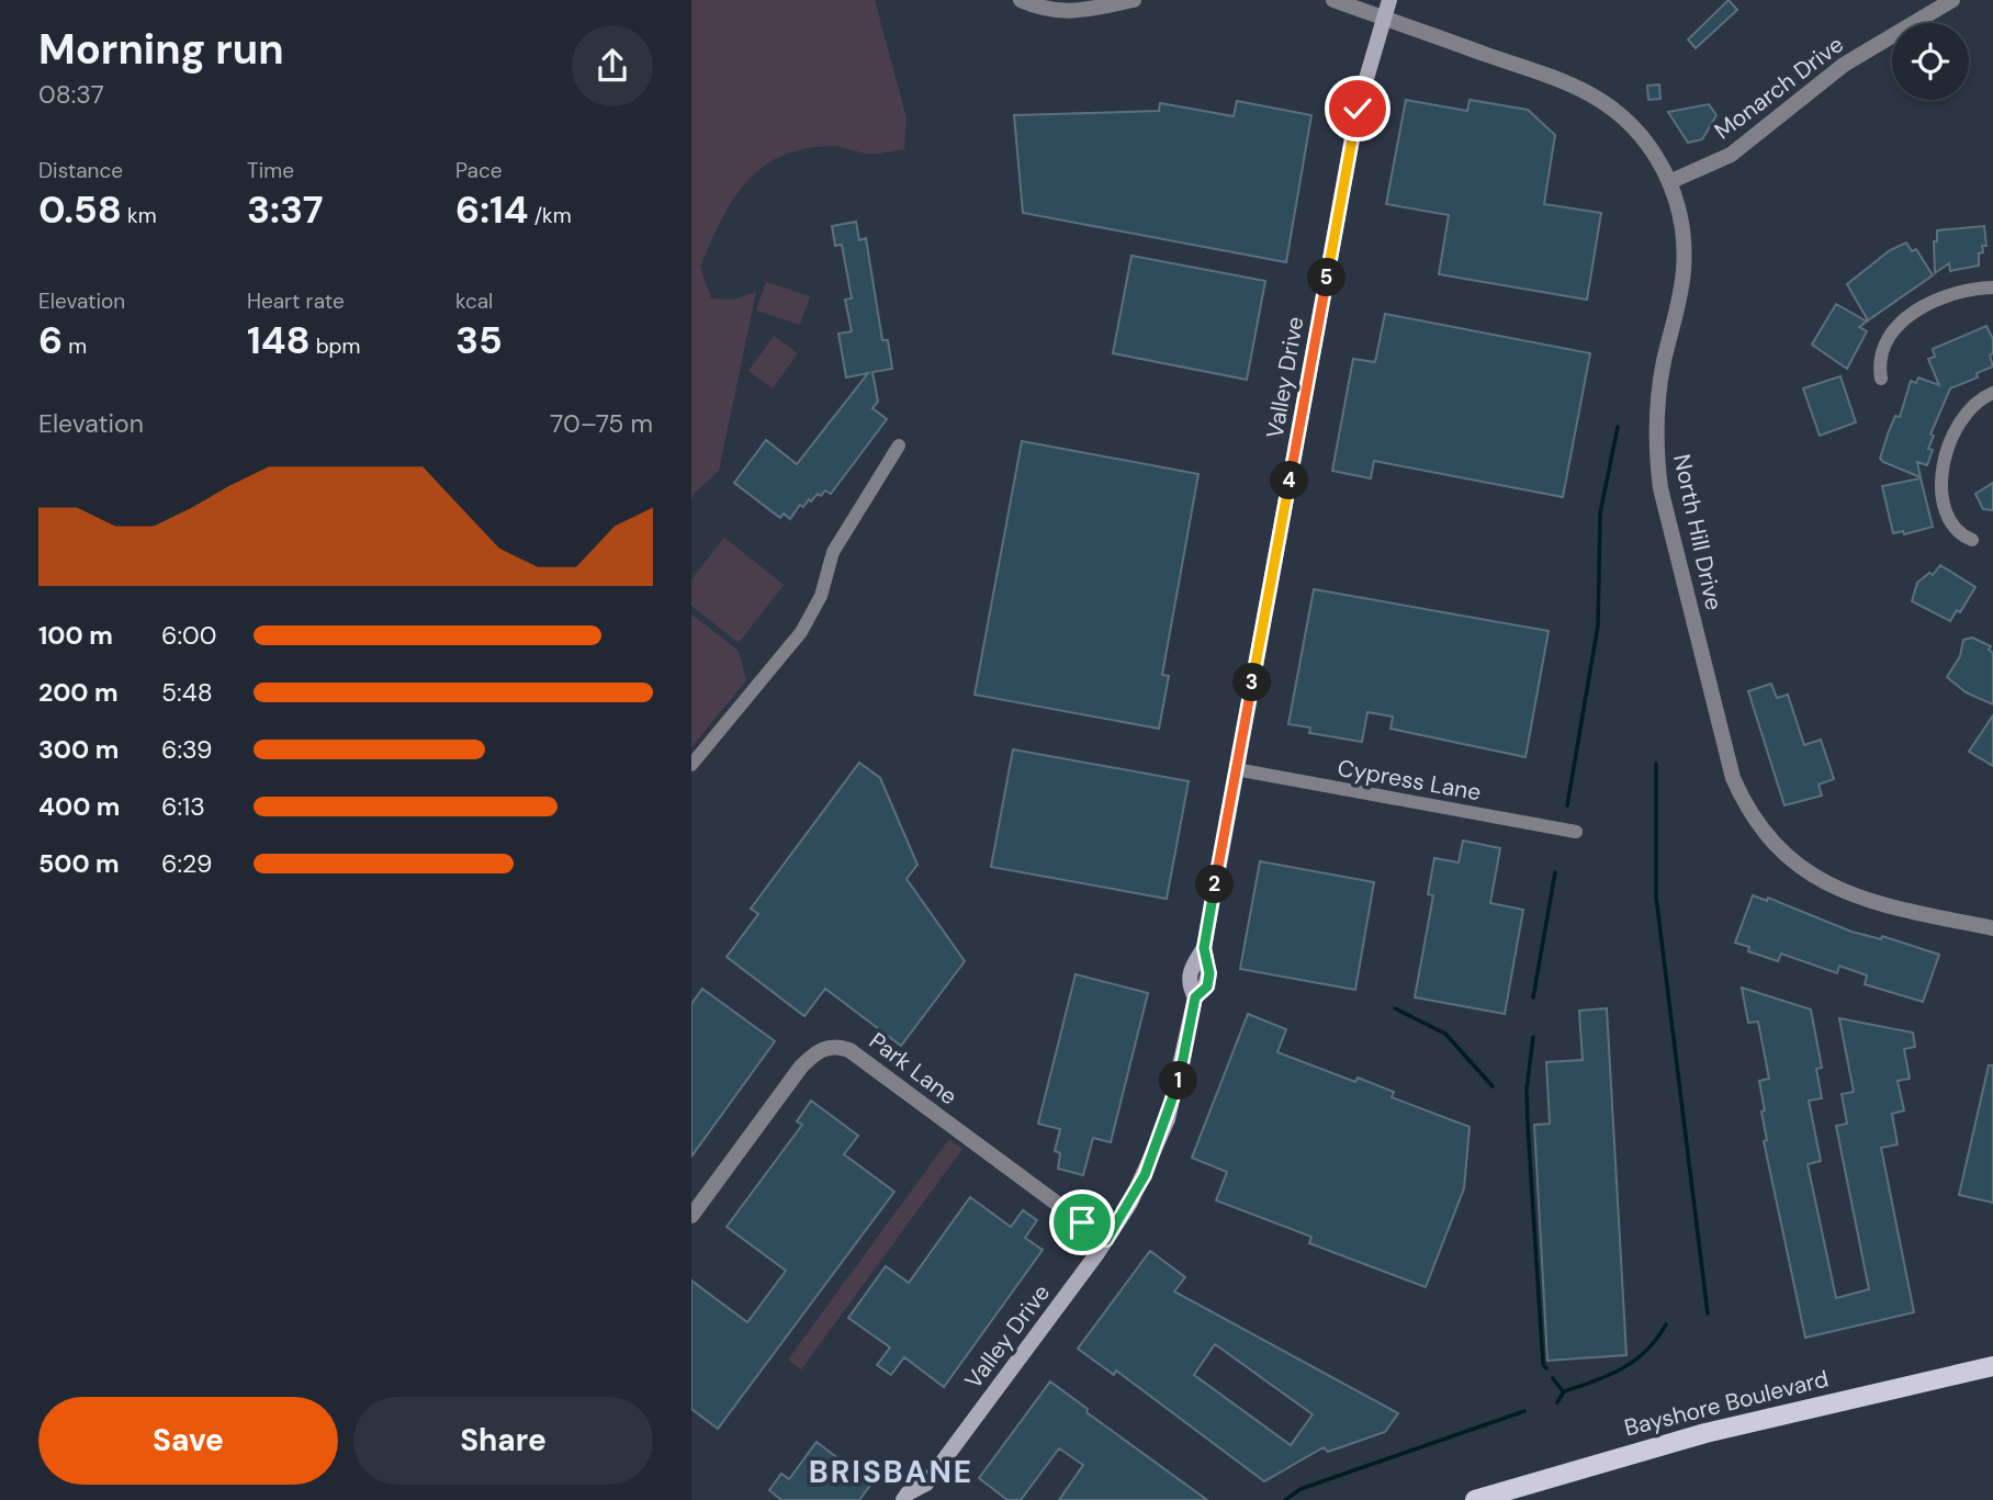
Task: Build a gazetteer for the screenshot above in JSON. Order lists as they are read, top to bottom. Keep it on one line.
{"streets":{"main road":["Valley Drive","Bayshore Boulevard"],"street":["Monarch Drive","North Hill Drive","Cypress Lane","Park Lane"]},"crossings":[["Monarch Drive","North Hill Drive"],["Valley Drive","North Hill Drive"],["Valley Drive","Cypress Lane"],["Valley Drive","Park Lane"]],"districts":["BRISBANE"],"page":{"heading":["Morning run","08:37"],"stats":[["Distance","0.58 km"],["Time","3:37"],["Pace","6:14 /km"],["Elevation","6 m"],["Heart rate","148 bpm"],["kcal","35"]],"pins":["5","4","3","2","1"],"chart":["Elevation","70–75 m"],"list":[{"name":"100 m","note":"6:00"},{"name":"200 m","note":"5:48"},{"name":"300 m","note":"6:39"},{"name":"400 m","note":"6:13"},{"name":"500 m","note":"6:29"}],"buttons":["Save","Share"]}}
